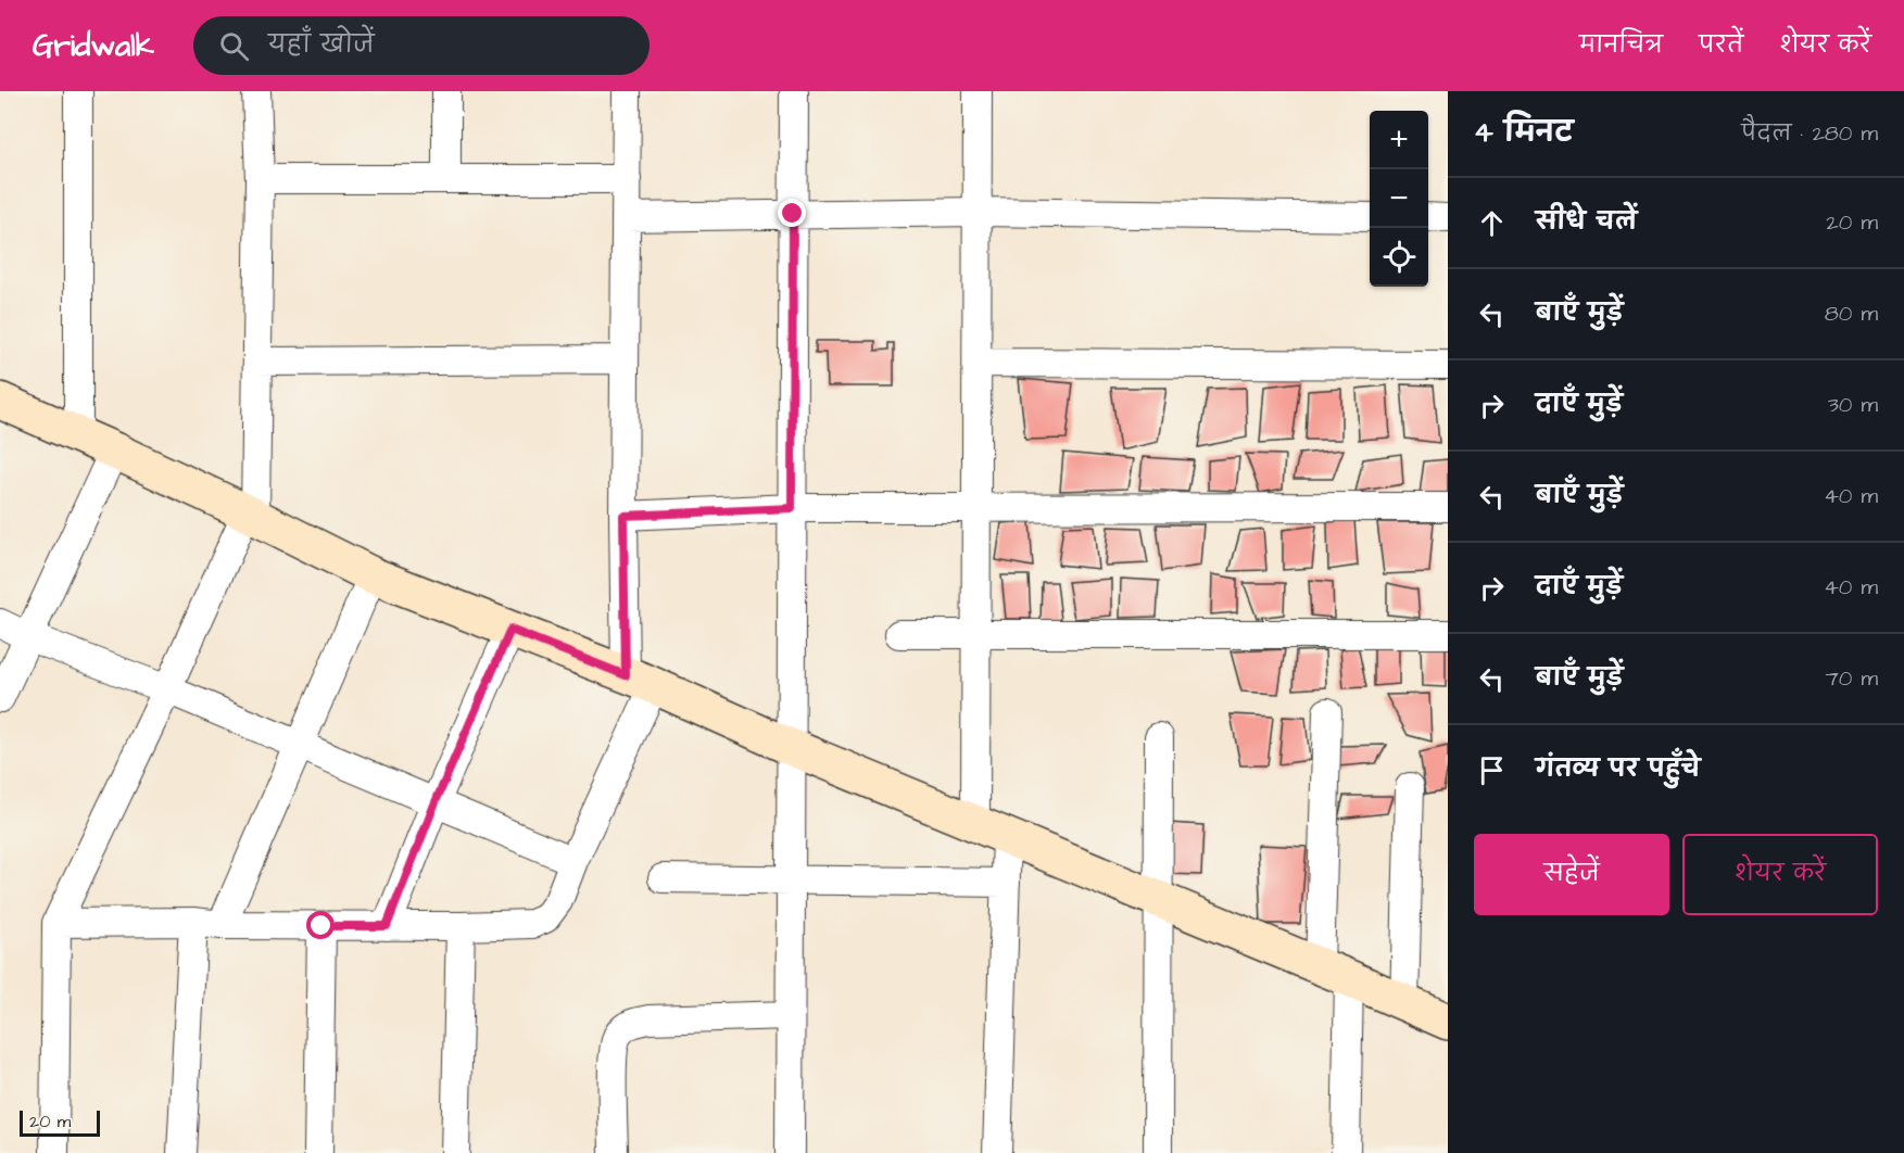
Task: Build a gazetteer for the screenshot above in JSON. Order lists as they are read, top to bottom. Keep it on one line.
{"scale_bar":"20 m","page":{"header":"Gridwalk","search":"यहाँ खोजें","nav":["मानचित्र","परतें","शेयर करें"],"heading":["4 मिनट","पैदल · 280 m"],"map_buttons":["+","−"],"list":[["सीधे चलें","20 m"],["बाएँ मुड़ें","80 m"],["दाएँ मुड़ें","30 m"],["बाएँ मुड़ें","40 m"],["दाएँ मुड़ें","40 m"],["बाएँ मुड़ें","70 m"],"गंतव्य पर पहुँचे"],"buttons":["सहेजें","शेयर करें"],"scale":"20 m"}}
